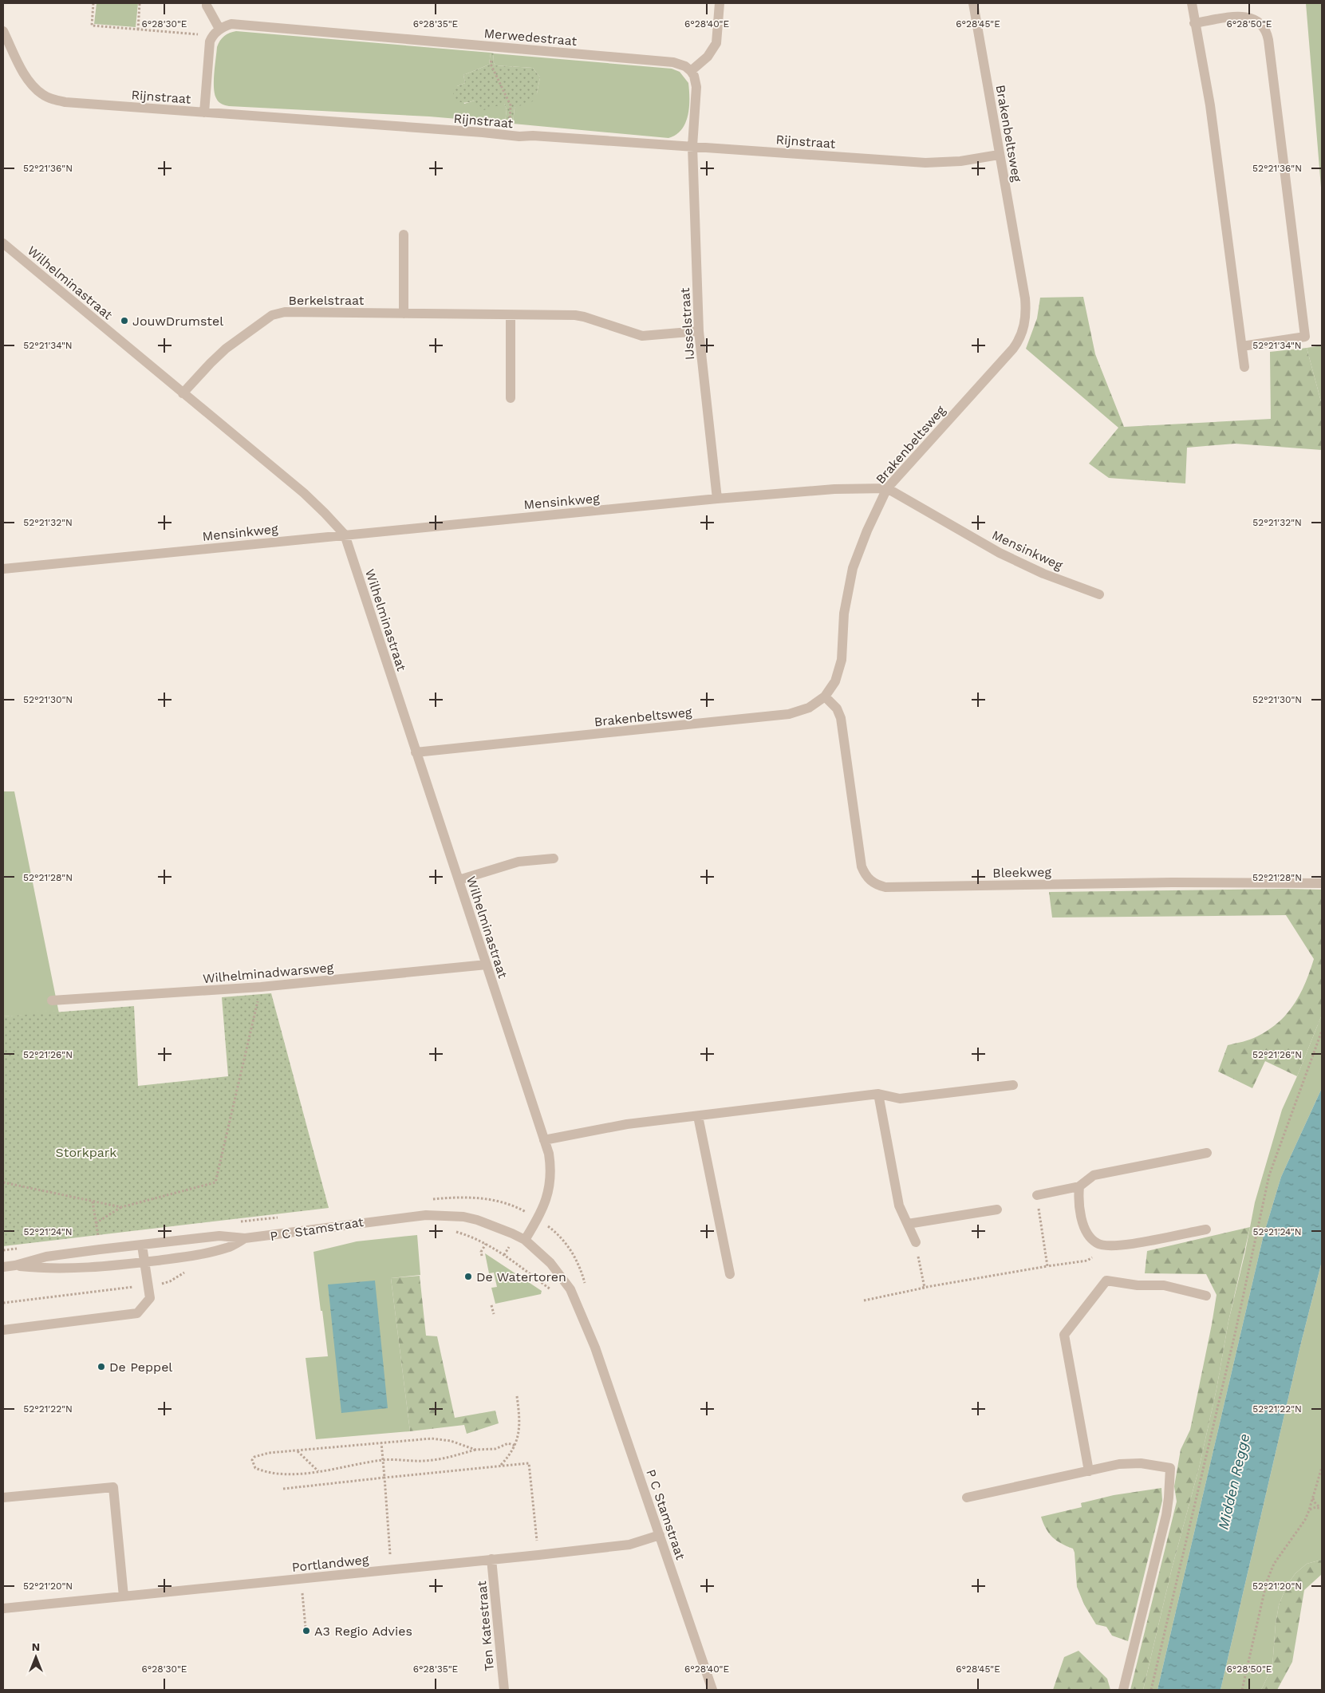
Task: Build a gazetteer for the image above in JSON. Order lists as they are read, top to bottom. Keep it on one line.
{"streets":{"street":["Merwedestraat","Rijnstraat","Brakenbeltsweg","Wilhelminastraat","Berkelstraat","IJsselstraat","Mensinkweg","Bleekweg","Wilhelminadwarsweg","P C Stamstraat","Portlandweg","Ten Katestraat"]},"crossings":[["Rijnstraat","Brakenbeltsweg"],["Rijnstraat","IJsselstraat"],["Brakenbeltsweg","Wilhelminastraat"],["Brakenbeltsweg","Mensinkweg"],["Brakenbeltsweg","Bleekweg"],["Wilhelminastraat","Berkelstraat"],["Wilhelminastraat","Mensinkweg"],["Wilhelminastraat","Wilhelminadwarsweg"],["Wilhelminastraat","P C Stamstraat"],["Berkelstraat","IJsselstraat"],["IJsselstraat","Mensinkweg"],["P C Stamstraat","Portlandweg"],["Portlandweg","Ten Katestraat"]],"water":["Midden Regge"],"parks":["Storkpark"],"places":["JouwDrumstel","De Watertoren","De Peppel","A3 Regio Advies"],"north":"top","coordinates":["6°28'30\"E","6°28'35\"E","6°28'40\"E","6°28'45\"E","6°28'50\"E","52°21'36\"N","52°21'34\"N","52°21'32\"N","52°21'30\"N","52°21'28\"N","52°21'26\"N","52°21'24\"N","52°21'22\"N","52°21'20\"N"]}
